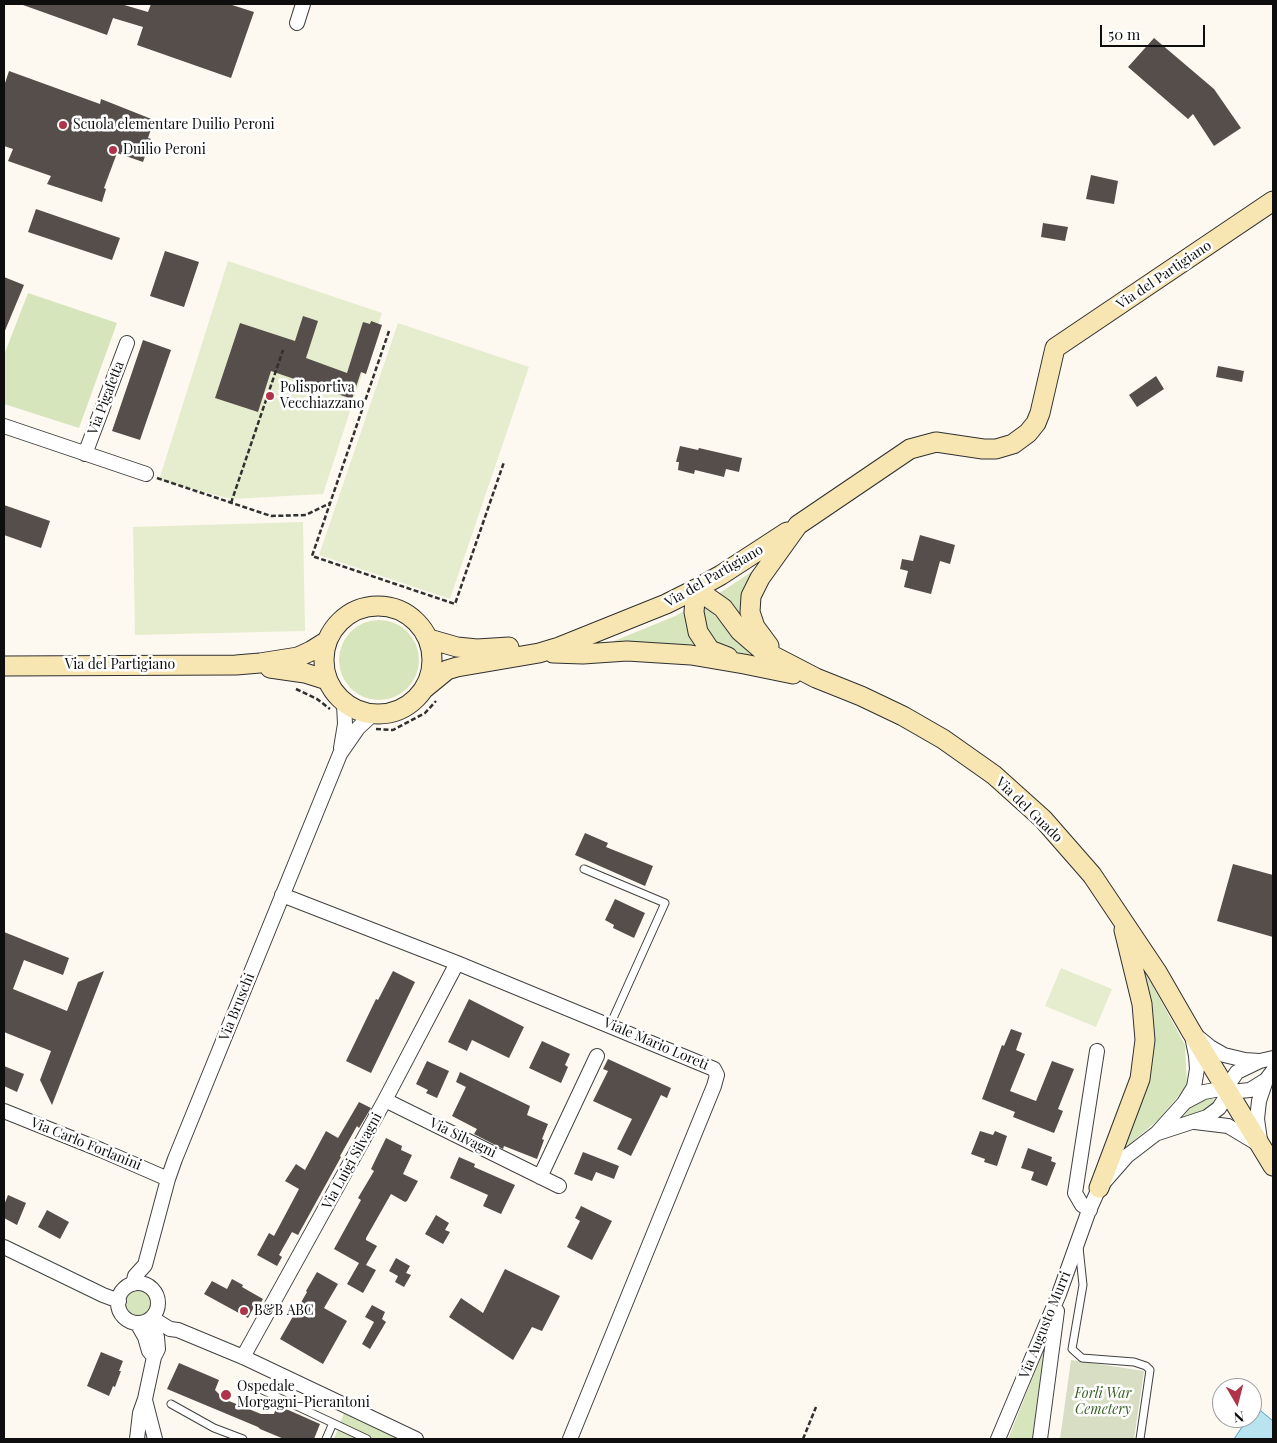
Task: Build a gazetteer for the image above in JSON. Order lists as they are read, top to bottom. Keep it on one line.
{"streets":{"main road":["Via del Partigiano","Via del Guado"],"street":["Via Pigafetta","Via Bruschi","Viale Mario Loreti","Via Silvagni","Via Carlo Forlanini","Via Luigi Silvagni","Via Augusto Murri"]},"crossings":[["Via del Partigiano","Via del Guado"],["Via del Partigiano","Via Bruschi"],["Via del Guado","Via Augusto Murri"],["Via Bruschi","Viale Mario Loreti"],["Via Bruschi","Via Carlo Forlanini"],["Viale Mario Loreti","Via Luigi Silvagni"],["Via Silvagni","Via Luigi Silvagni"]],"parks":["Forli War Cemetery"],"places":["Scuola elementare Duilio Peroni","Duilio Peroni","Polisportiva Vecchiazzano","B&B ABC","Ospedale Morgagni-Pierantoni"],"scale_bar":"50 m","north":"bottom"}
